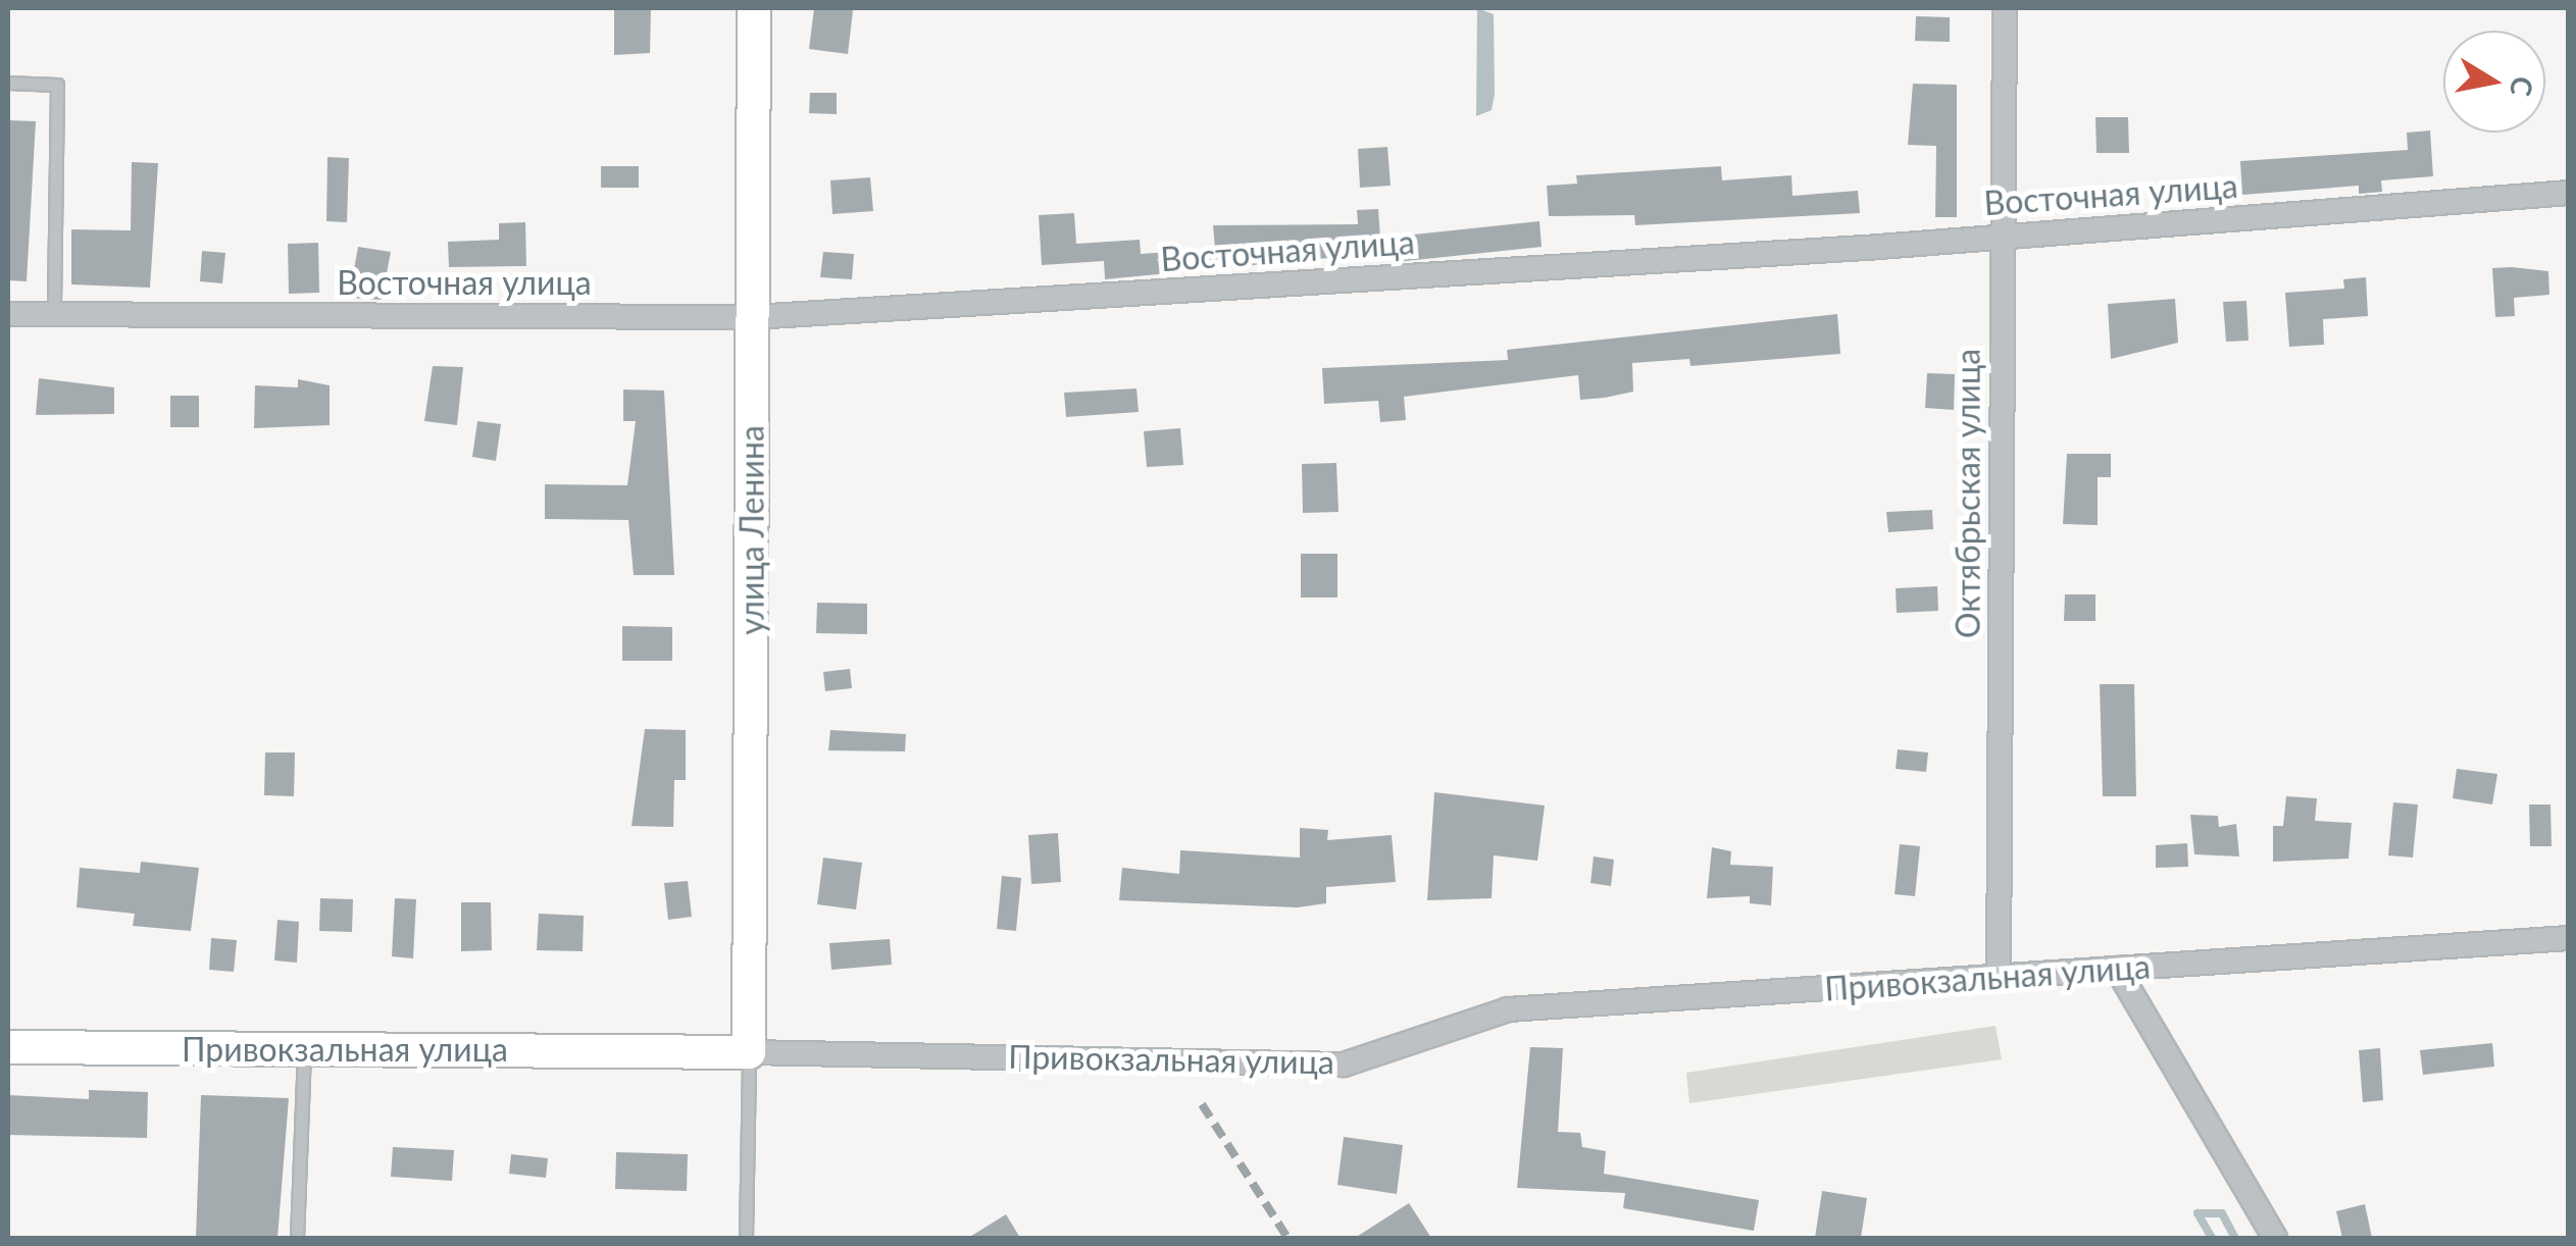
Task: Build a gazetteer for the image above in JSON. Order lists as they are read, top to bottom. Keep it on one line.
{"streets":{"street":["Восточная улица","Октябрьская улица","улица Ленина","Привокзальная улица"]},"crossings":[["Восточная улица","Октябрьская улица"],["Восточная улица","улица Ленина"],["Октябрьская улица","Привокзальная улица"],["улица Ленина","Привокзальная улица"]],"north":"right"}
